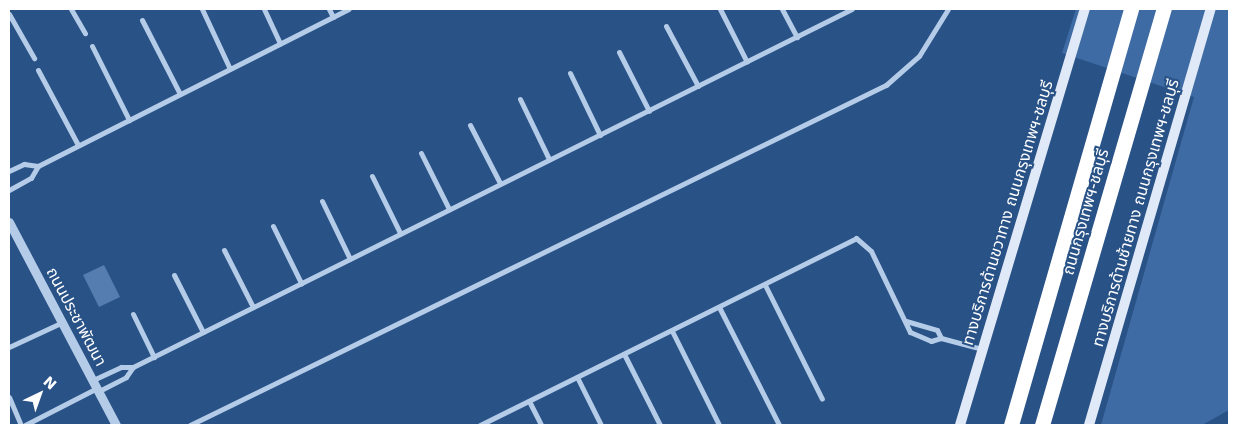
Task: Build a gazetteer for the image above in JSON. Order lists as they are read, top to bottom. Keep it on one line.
{"streets":{"highway":["ถนนกรุงเทพฯ-ชลบุรี"],"main road":["ทางบริการด้านขวาทาง ถนนกรุงเทพฯ-ชลบุรี","ทางบริการด้านซ้ายทาง ถนนกรุงเทพฯ-ชลบุรี"],"street":["ถนนประชาพัฒนา"]},"north":"top right"}
